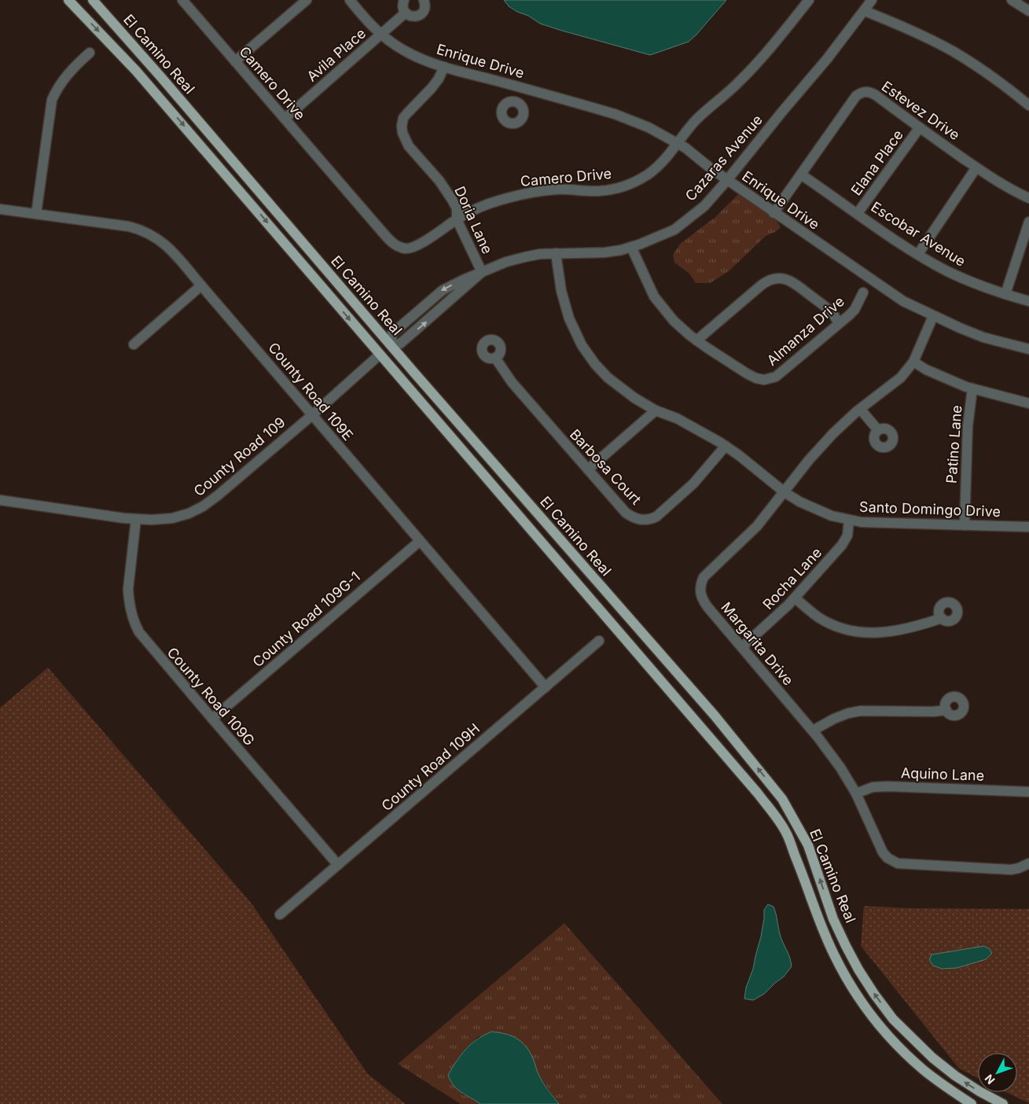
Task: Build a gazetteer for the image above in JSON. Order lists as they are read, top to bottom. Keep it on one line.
{"streets":{"main road":["El Camino Real"],"street":["Avila Place","Enrique Drive","Camero Drive","Estevez Drive","Cazaras Avenue","Elana Place","Doria Lane","Escobar Avenue","Almanza Drive","County Road 109E","Patino Lane","County Road 109","Barbosa Court","Santo Domingo Drive","Rocha Lane","County Road 109G-1","Margarita Drive","County Road 109G","County Road 109H","Aquino Lane"]},"crossings":[["El Camino Real","Cazaras Avenue"],["El Camino Real","County Road 109"],["Avila Place","Enrique Drive"],["Avila Place","Camero Drive"],["Enrique Drive","Camero Drive"],["Enrique Drive","Estevez Drive"],["Enrique Drive","Cazaras Avenue"],["Enrique Drive","Doria Lane"],["Enrique Drive","Margarita Drive"],["Camero Drive","Doria Lane"],["Estevez Drive","Elana Place"],["Estevez Drive","Escobar Avenue"],["Cazaras Avenue","Doria Lane"],["Cazaras Avenue","Almanza Drive"],["Cazaras Avenue","Santo Domingo Drive"],["Elana Place","Escobar Avenue"],["County Road 109E","County Road 109"],["County Road 109E","County Road 109G-1"],["County Road 109E","County Road 109H"],["Patino Lane","Santo Domingo Drive"],["County Road 109","County Road 109G"],["Barbosa Court","Santo Domingo Drive"],["Santo Domingo Drive","Rocha Lane"],["Santo Domingo Drive","Margarita Drive"],["Rocha Lane","Margarita Drive"],["County Road 109G-1","County Road 109G"],["Margarita Drive","Aquino Lane"],["County Road 109G","County Road 109H"]],"north":"bottom left"}
